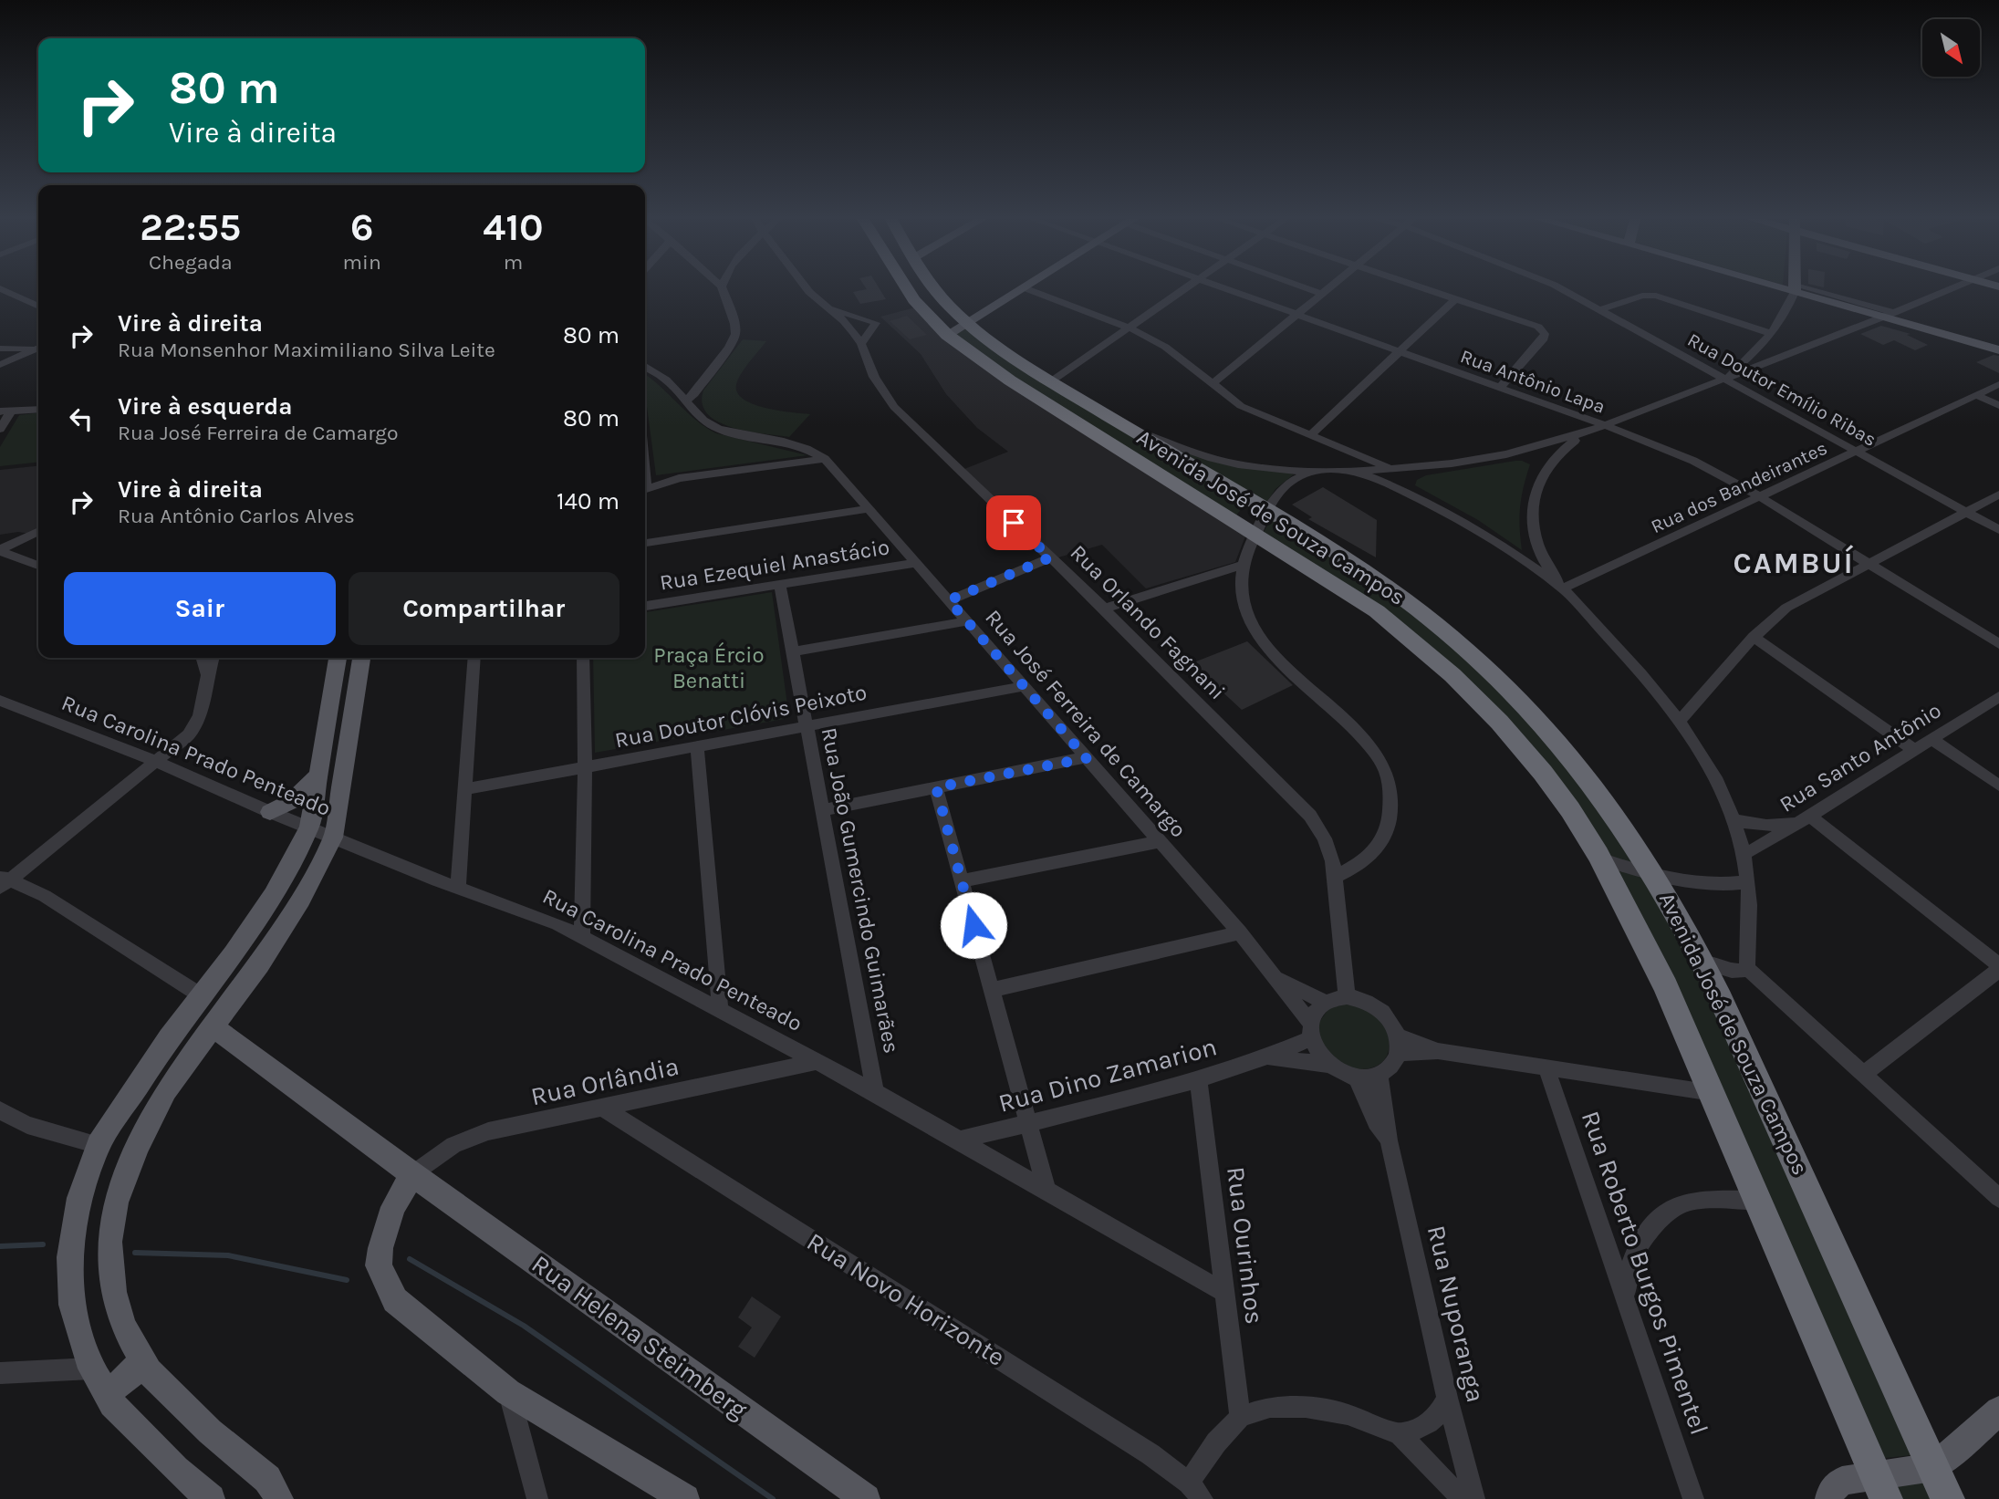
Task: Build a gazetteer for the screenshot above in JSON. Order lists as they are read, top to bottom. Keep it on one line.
{"streets":{"highway":["Avenida José de Souza Campos"],"main road":["Rua Helena Steimberg"],"street":["Rua Antônio Lapa","Rua Doutor Emílio Ribas","Rua dos Bandeirantes","Rua Ezequiel Anastácio","Rua Orlando Fagnani","Rua Doutor Clóvis Peixoto","Rua José Ferreira de Camargo","Rua Carolina Prado Penteado","Rua Santo Antônio","Rua João Gumercindo Guimarães","Rua Dino Zamarion","Rua Orlândia","Rua Ourinhos","Rua Roberto Burgos Pimentel","Rua Novo Horizonte","Rua Nuporanga"]},"crossings":[["Rua Antônio Lapa","Rua dos Bandeirantes"],["Rua Doutor Emílio Ribas","Rua dos Bandeirantes"],["Rua Ezequiel Anastácio","Rua José Ferreira de Camargo"],["Rua Ezequiel Anastácio","Rua João Gumercindo Guimarães"],["Rua Orlando Fagnani","Rua José Ferreira de Camargo"],["Rua Orlando Fagnani","Rua Dino Zamarion"],["Rua Orlando Fagnani","Rua Nuporanga"],["Rua Doutor Clóvis Peixoto","Rua José Ferreira de Camargo"],["Rua Doutor Clóvis Peixoto","Rua João Gumercindo Guimarães"],["Rua José Ferreira de Camargo","Rua Dino Zamarion"],["Rua José Ferreira de Camargo","Rua Nuporanga"],["Rua Carolina Prado Penteado","Rua João Gumercindo Guimarães"],["Rua Carolina Prado Penteado","Rua Dino Zamarion"],["Rua Carolina Prado Penteado","Rua Orlândia"],["Rua Carolina Prado Penteado","Rua Ourinhos"],["Rua Dino Zamarion","Rua Ourinhos"],["Rua Dino Zamarion","Rua Nuporanga"],["Rua Orlândia","Rua Novo Horizonte"],["Rua Orlândia","Rua Helena Steimberg"]],"districts":["CAMBUÍ"],"parks":["Praça Ércio Benatti"],"north":"bottom right","page":{"turn":["80 m","Vire à direita"],"eta":["22:55","Chegada","6","min","410","m"],"list":[{"name":"Vire à direita","note":"Rua Monsenhor Maximiliano Silva Leite","value":"80 m"},{"name":"Vire à esquerda","note":"Rua José Ferreira de Camargo","value":"80 m"},{"name":"Vire à direita","note":"Rua Antônio Carlos Alves","value":"140 m"}],"buttons":["Sair","Compartilhar"]}}
